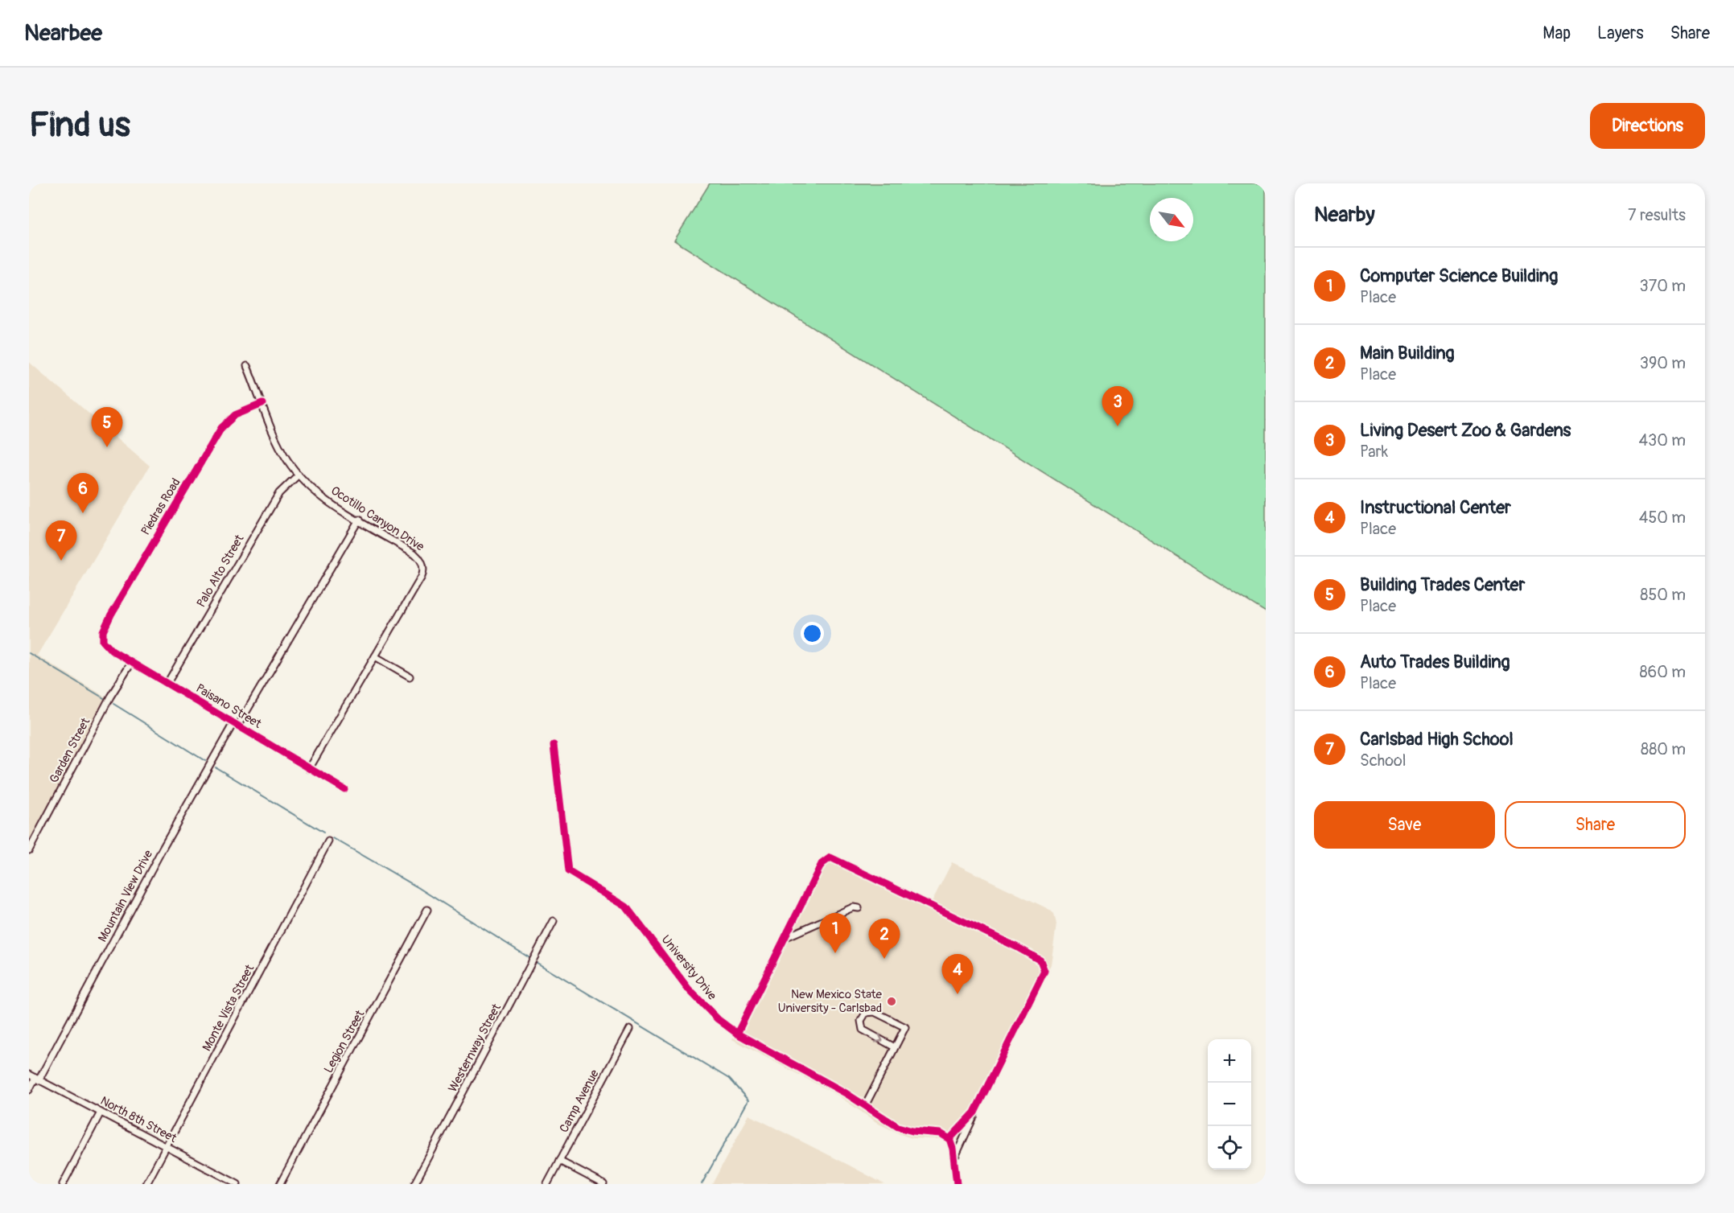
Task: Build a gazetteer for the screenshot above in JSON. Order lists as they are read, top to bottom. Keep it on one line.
{"streets":{"street":["Piedras Road","Ocotillo Canyon Drive","Palo Alto Street","Paisano Street","Garden Street","Mountain View Drive","University Drive","Monte Vista Street","Legion Street","Westernway Street","Camp Avenue","North 8th Street"]},"crossings":[["Piedras Road","Ocotillo Canyon Drive"],["Piedras Road","Paisano Street"],["Ocotillo Canyon Drive","Palo Alto Street"],["Ocotillo Canyon Drive","Paisano Street"],["Ocotillo Canyon Drive","Mountain View Drive"],["Palo Alto Street","Paisano Street"],["Paisano Street","Garden Street"],["Paisano Street","Mountain View Drive"],["Mountain View Drive","North 8th Street"],["Monte Vista Street","North 8th Street"]],"places":["New Mexico State University - Carlsbad"],"north":"bottom right","page":{"header":"Nearbee","nav":["Map","Layers","Share"],"buttons":["Directions",["Save","Share"]],"title":"Find us","heading":["Nearby","7 results"],"list":[{"mark":"1","name":"Computer Science Building","note":"Place","value":"370 m"},{"mark":"2","name":"Main Building","note":"Place","value":"390 m"},{"mark":"3","name":"Living Desert Zoo & Gardens","note":"Park","value":"430 m"},{"mark":"4","name":"Instructional Center","note":"Place","value":"450 m"},{"mark":"5","name":"Building Trades Center","note":"Place","value":"850 m"},{"mark":"6","name":"Auto Trades Building","note":"Place","value":"860 m"},{"mark":"7","name":"Carlsbad High School","note":"School","value":"880 m"}],"pins":["3","5","6","7","1","2","4"],"map_buttons":["+","−"]}}
